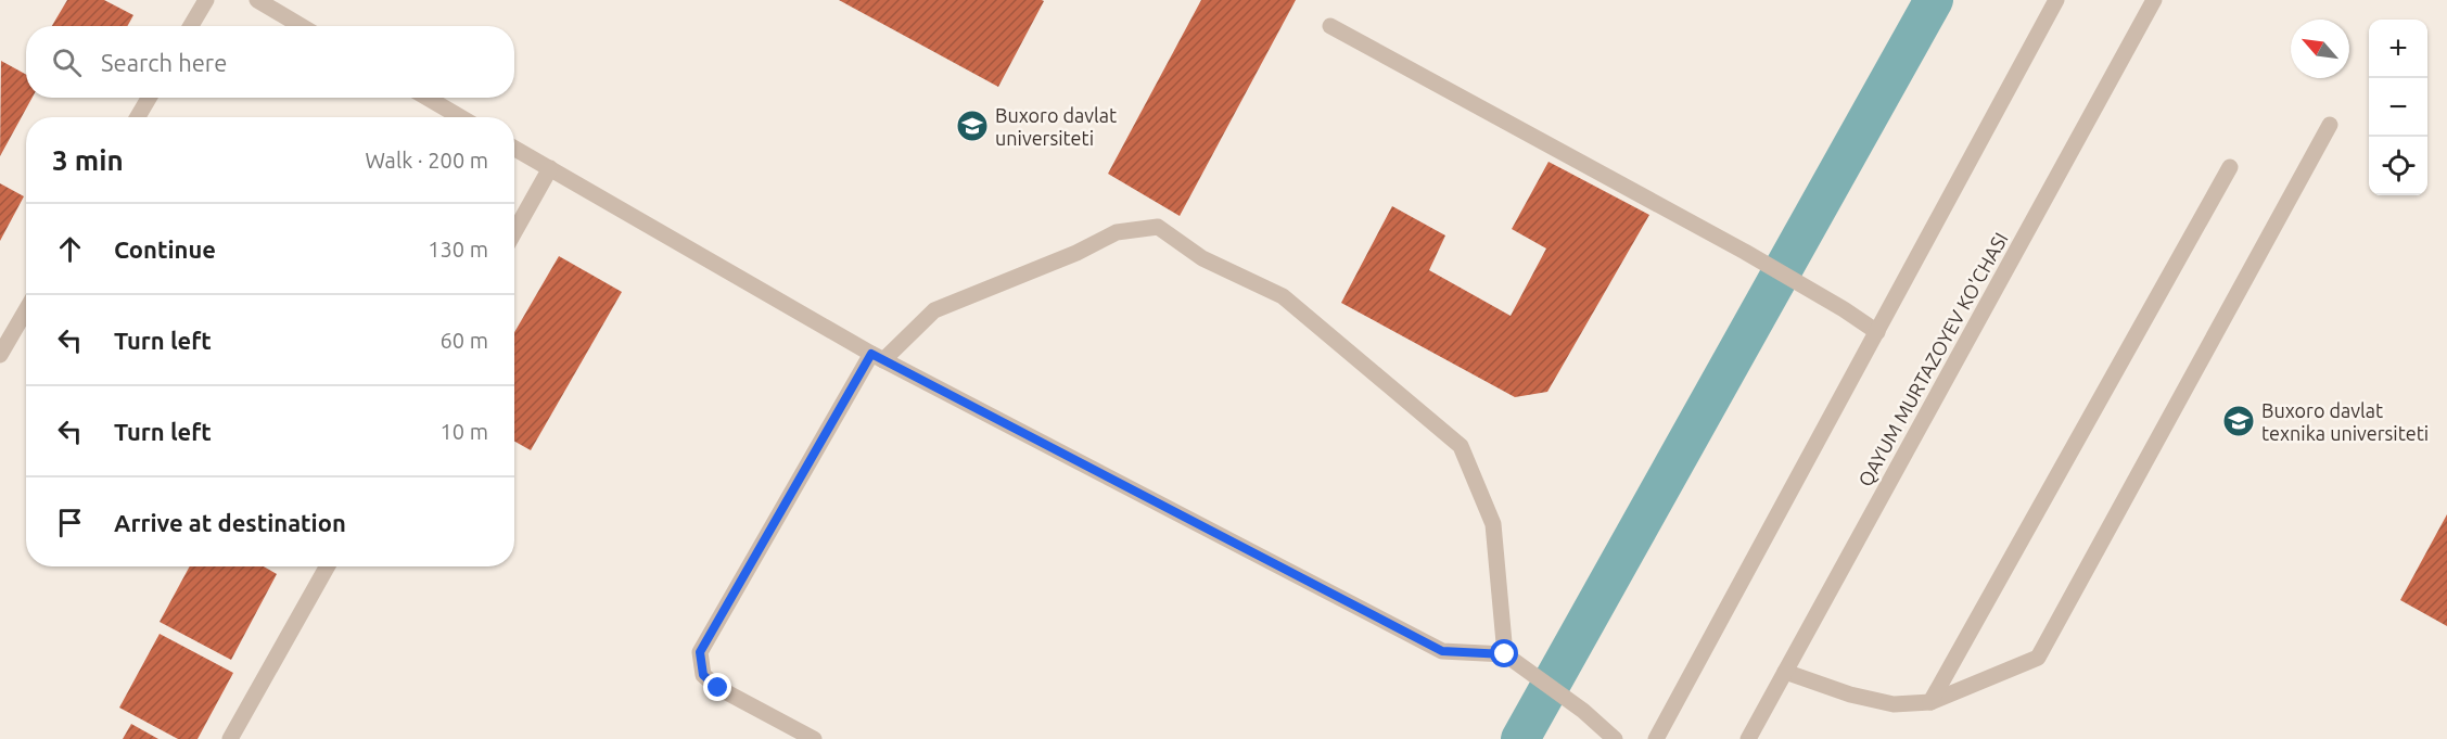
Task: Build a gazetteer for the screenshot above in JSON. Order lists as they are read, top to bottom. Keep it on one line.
{"streets":{"street":["QAYUM MURTAZOYEV KO'CHASI"]},"places":{"school or university":["Buxoro davlat universiteti","Buxoro davlat texnika universiteti"]},"north":"top left","page":{"map_buttons":["+","−"],"search":"Search here","heading":["3 min","Walk · 200 m"],"list":[["Continue","130 m"],["Turn left","60 m"],["Turn left","10 m"],"Arrive at destination"]}}
